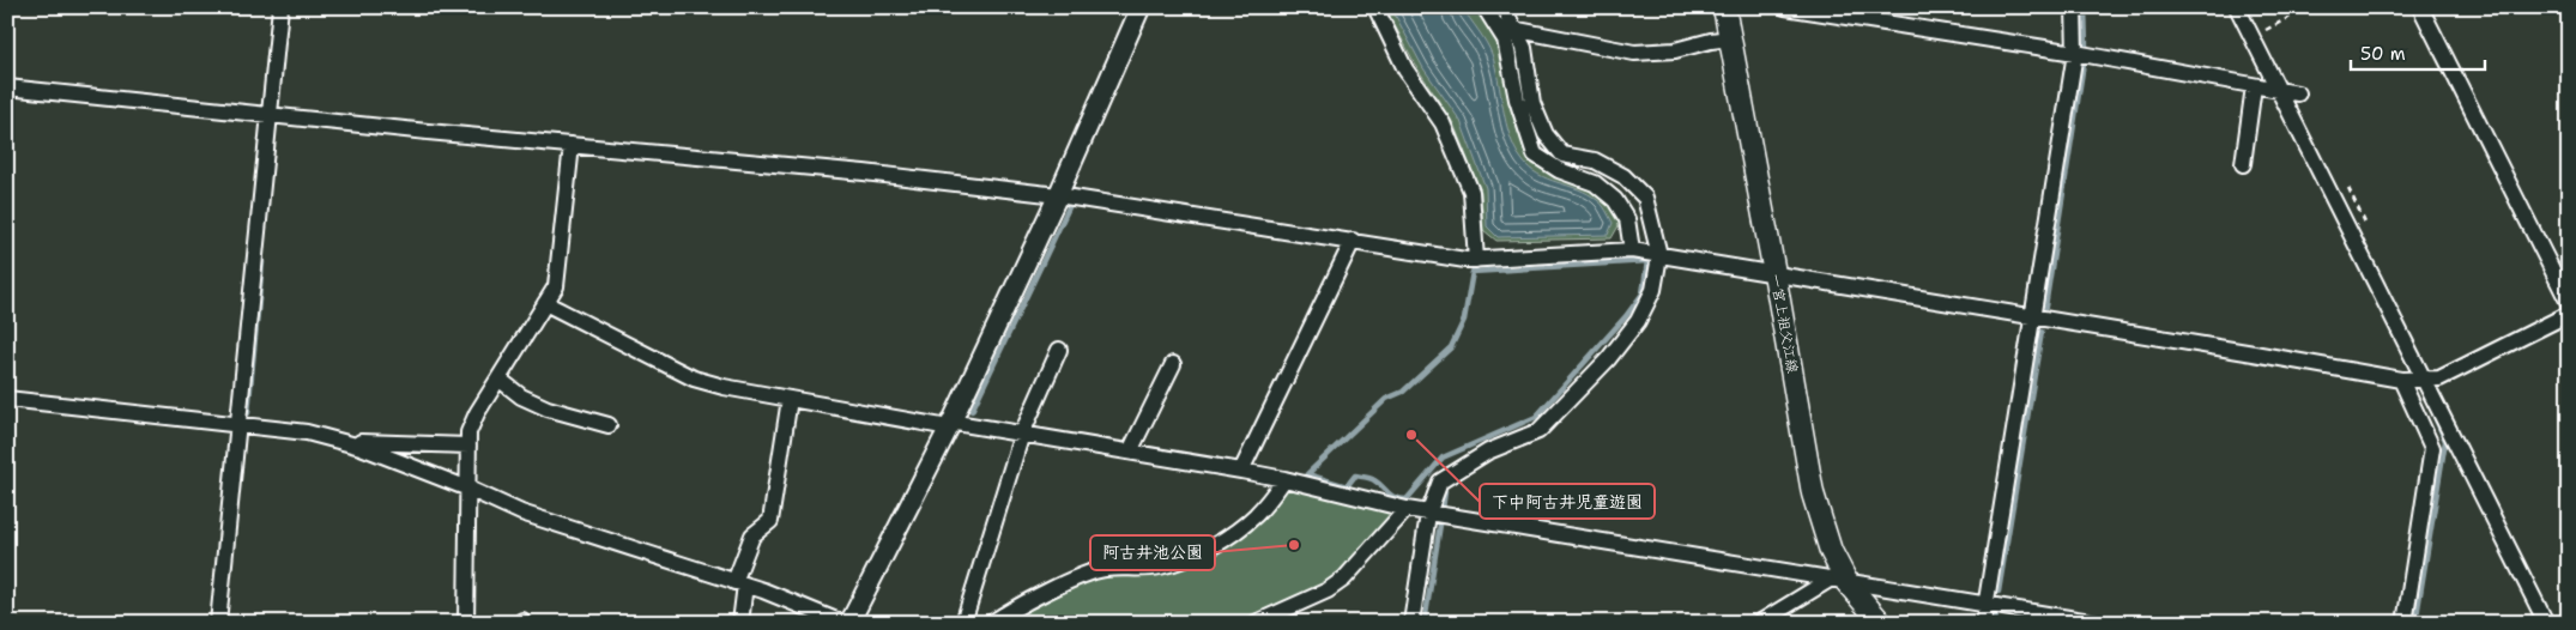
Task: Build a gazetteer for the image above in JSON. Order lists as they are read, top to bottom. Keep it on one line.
{"streets":{"main road":["一宮上祖父江線"]},"places":["下中阿古井児童遊園","阿古井池公園"],"scale_bar":"50 m"}
